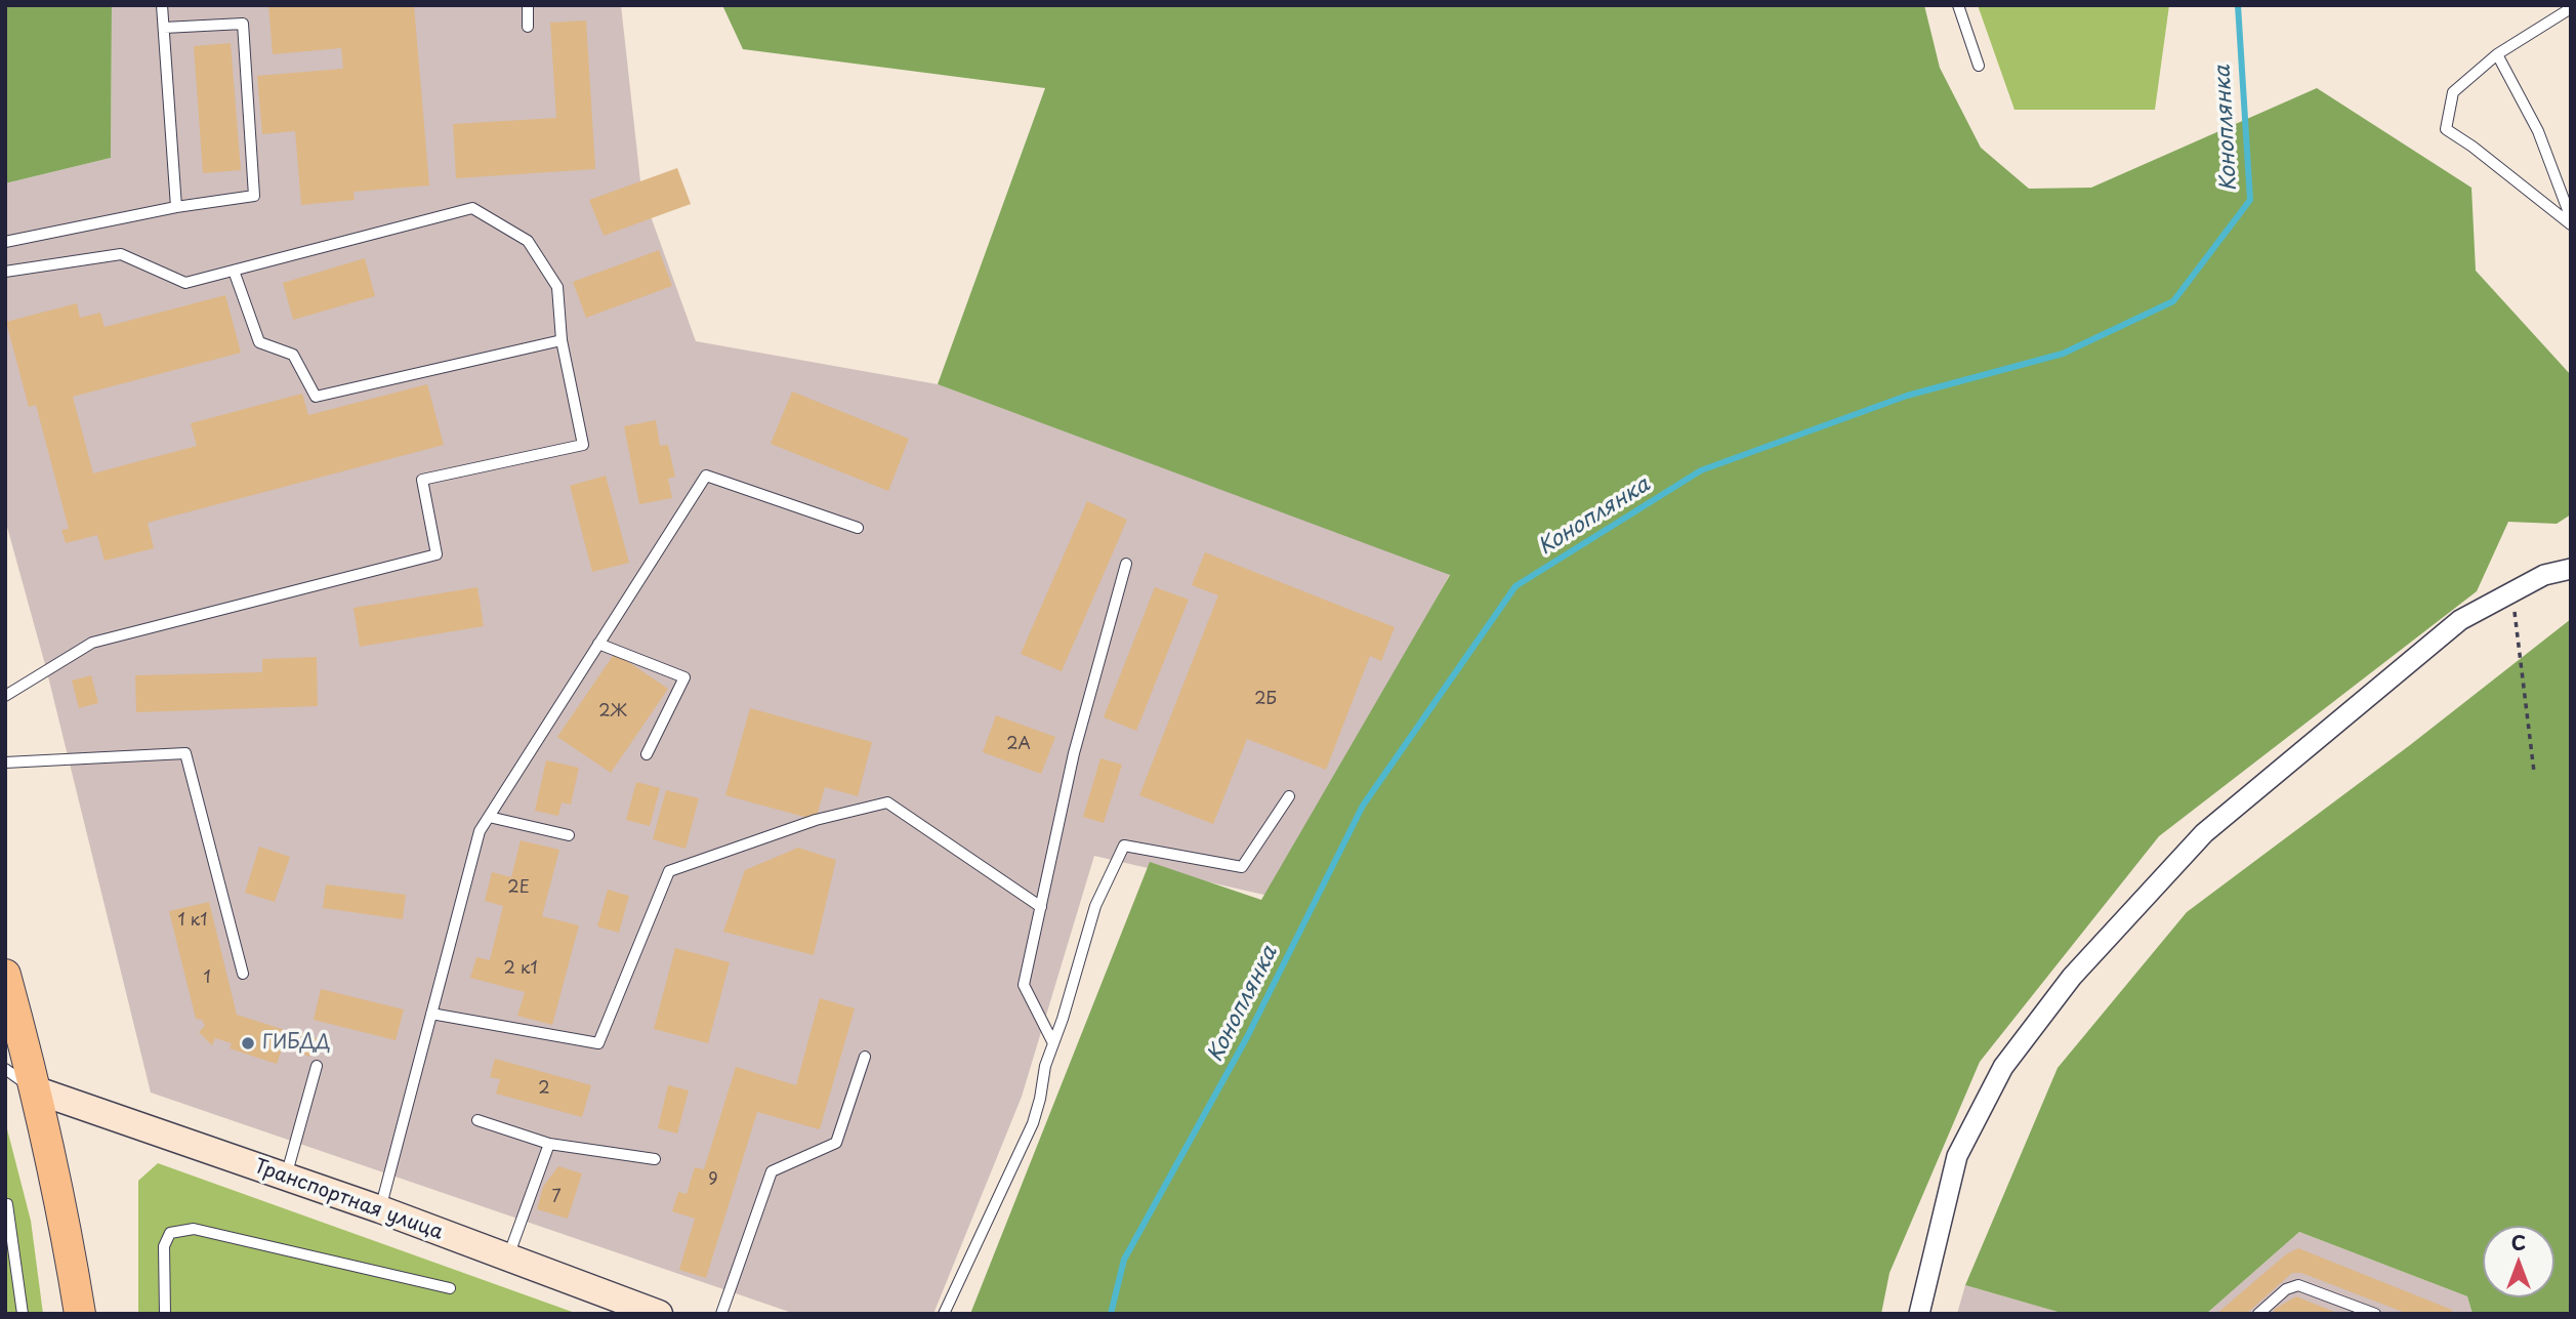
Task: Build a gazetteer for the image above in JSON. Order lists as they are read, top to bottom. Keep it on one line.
{"streets":{"main road":["Транспортная улица"]},"water":["Коноплянка"],"places":["ГИБДД"],"house_numbers":["2Б","2Ж","2А","2Е","1 к1","2 к1","1","2","9","7"],"north":"top"}
